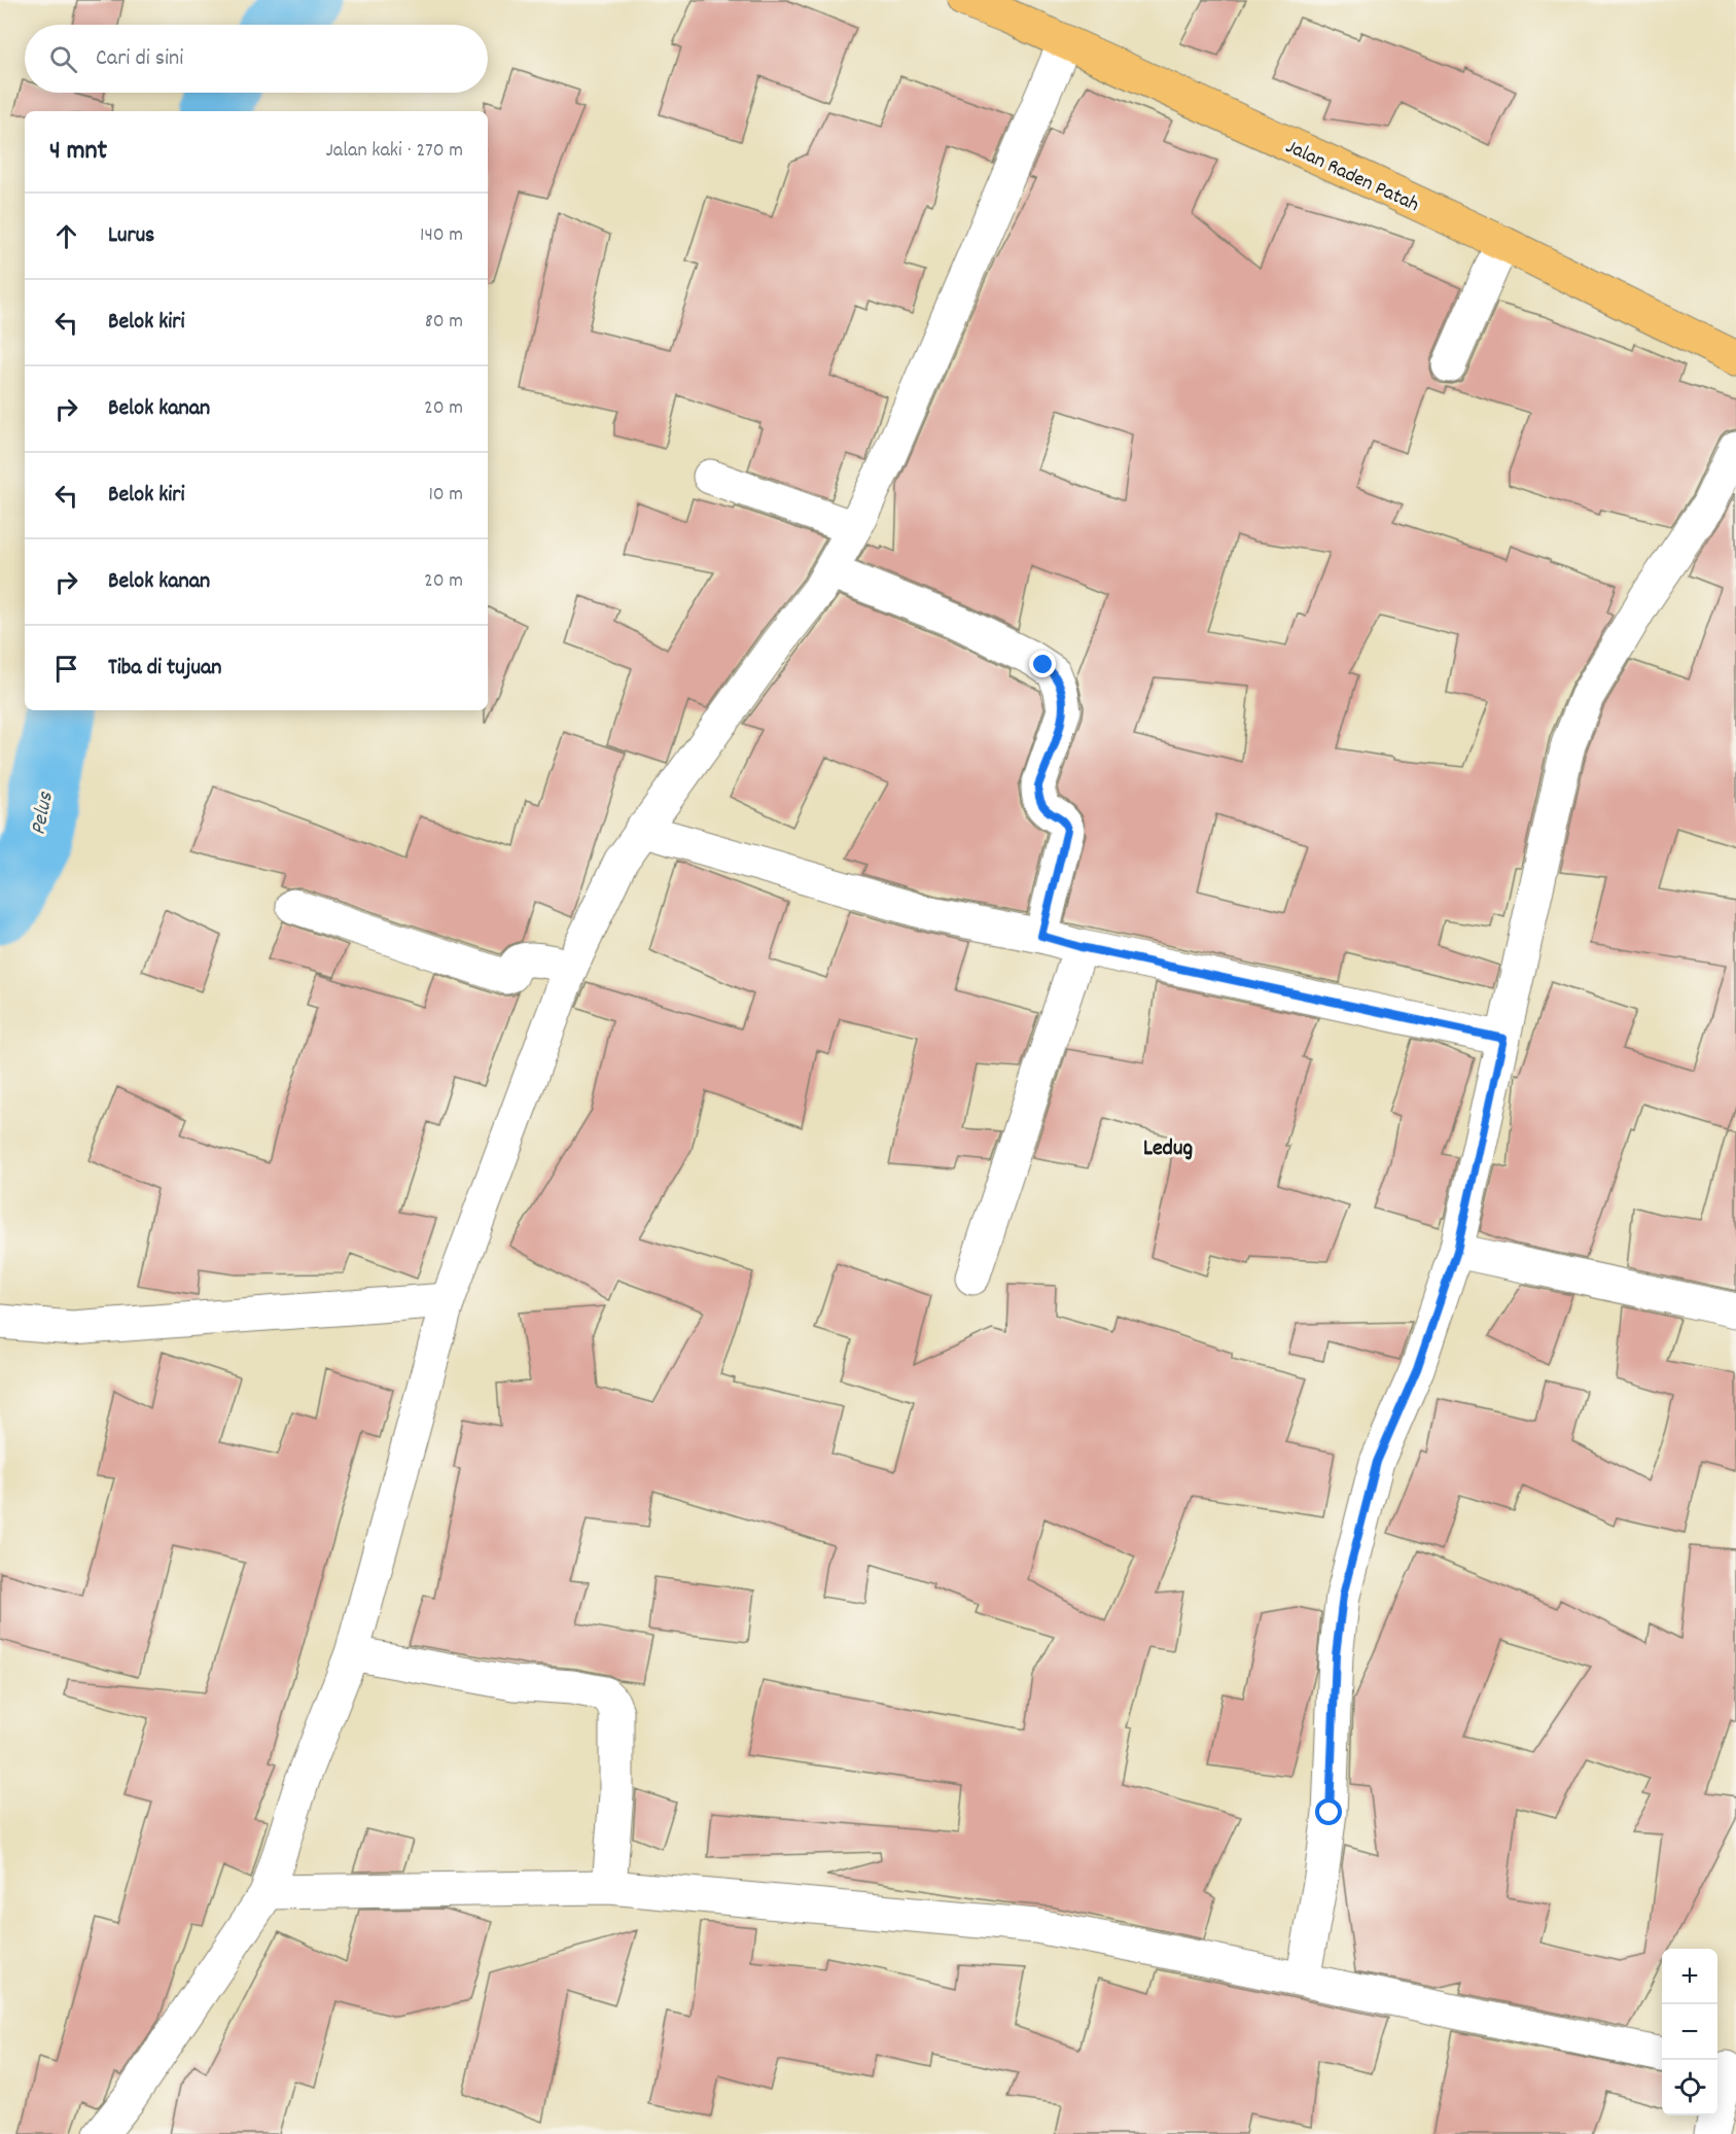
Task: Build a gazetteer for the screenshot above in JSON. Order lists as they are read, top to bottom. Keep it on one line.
{"streets":{"main road":["Jalan Raden Patah"]},"districts":["Ledug"],"water":["Pelus"],"page":{"search":"Cari di sini","heading":["4 mnt","Jalan kaki · 270 m"],"list":[["Lurus","140 m"],["Belok kiri","80 m"],["Belok kanan","20 m"],["Belok kiri","10 m"],["Belok kanan","20 m"],"Tiba di tujuan"],"map_buttons":["+","−"]}}
